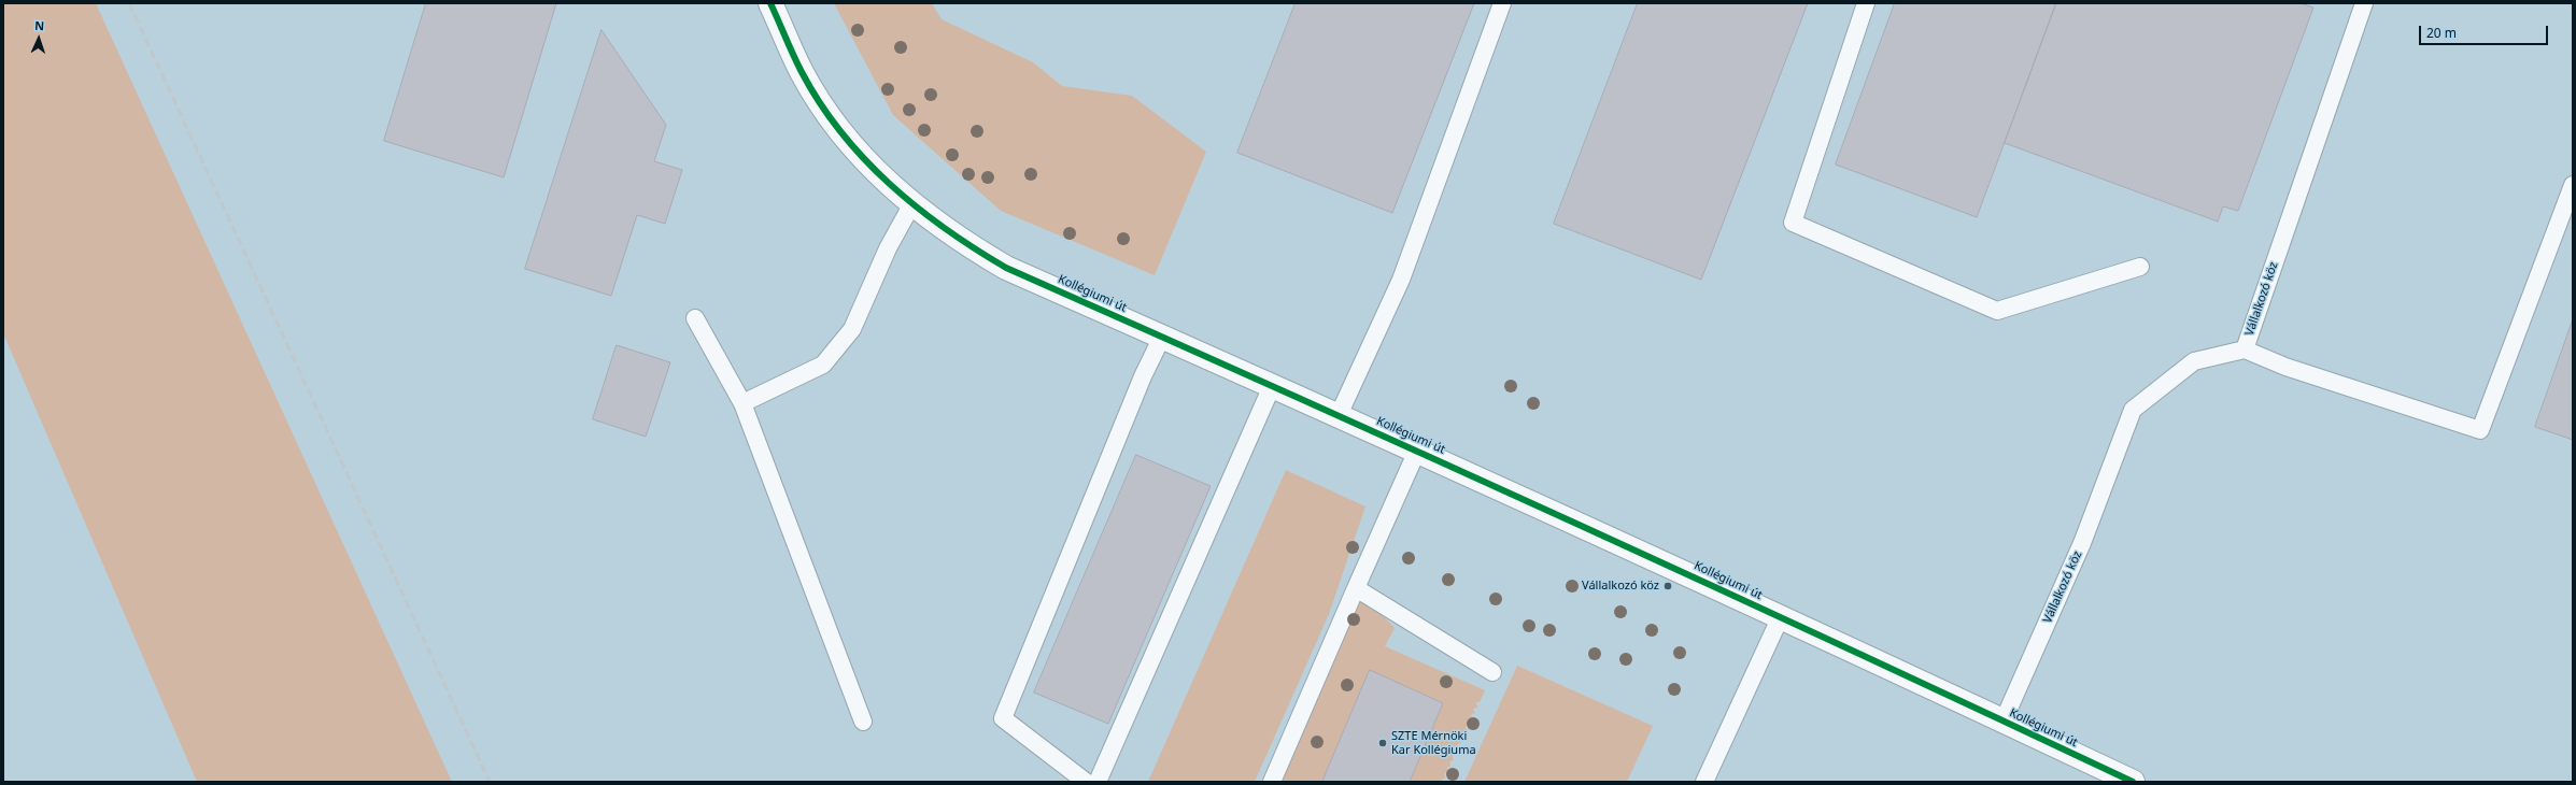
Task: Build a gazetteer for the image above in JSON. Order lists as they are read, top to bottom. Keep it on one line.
{"streets":{"street":["Kollégiumi út"],"lane":["Vállalkozó köz"]},"crossings":[["Kollégiumi út","Vállalkozó köz"]],"places":["Vállalkozó köz","SZTE Mérnöki Kar Kollégiuma"],"scale_bar":"20 m","north":"top"}
